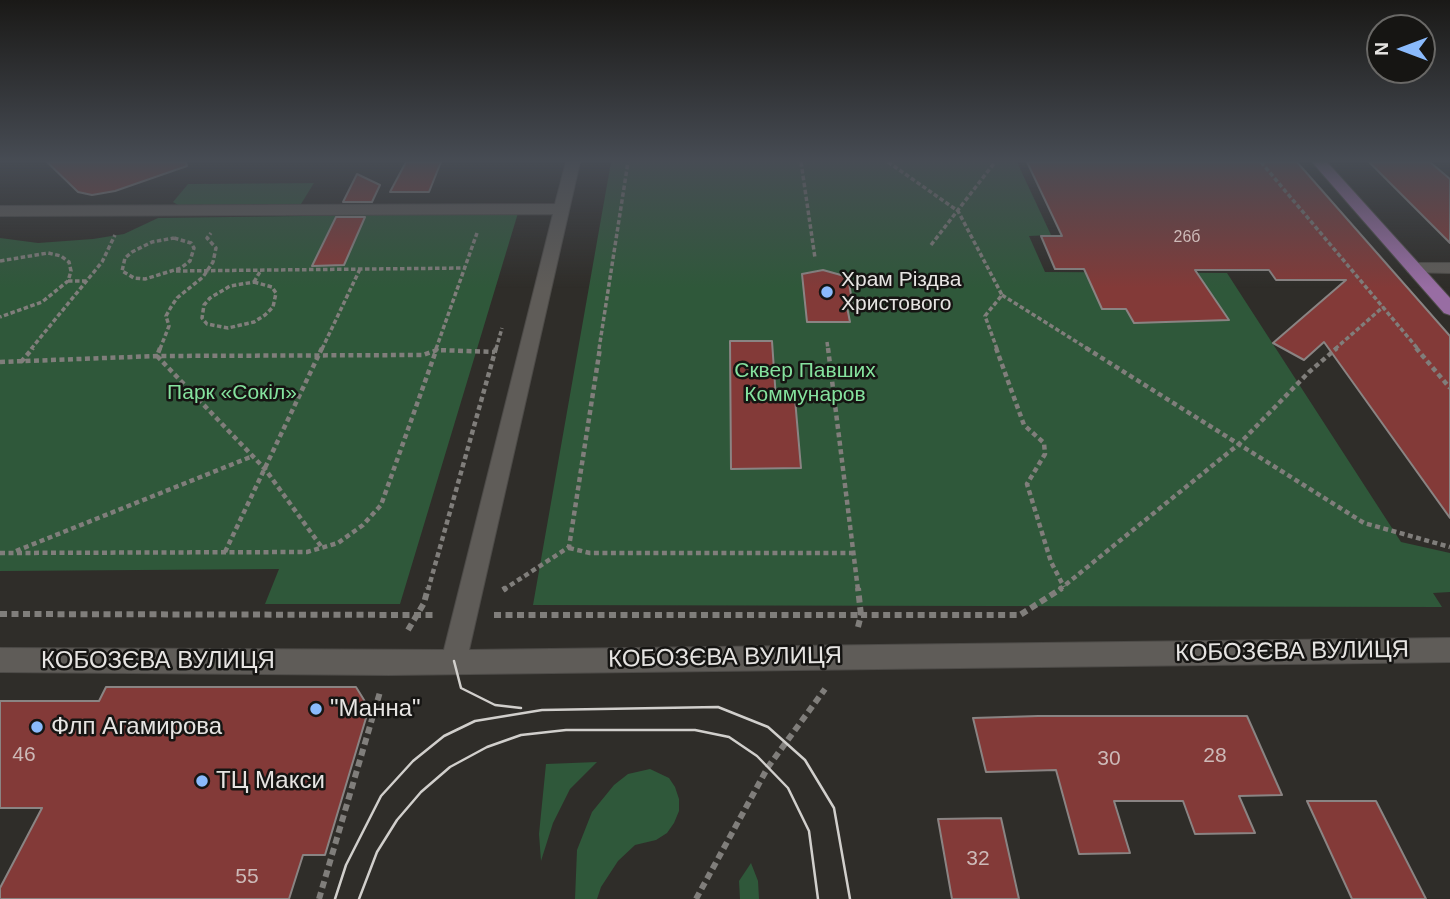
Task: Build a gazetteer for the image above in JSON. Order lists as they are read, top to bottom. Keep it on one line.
{"streets":{"street":["КОБОЗЄВА ВУЛИЦЯ"]},"parks":["Сквер Павших Коммунаров","Парк «Сокіл»"],"places":["Храм Різдва Христового","\"Манна\"","Флп Агамирова","ТЦ Макси"],"house_numbers":["26б","46","28","30","32","55"],"north":"left"}
